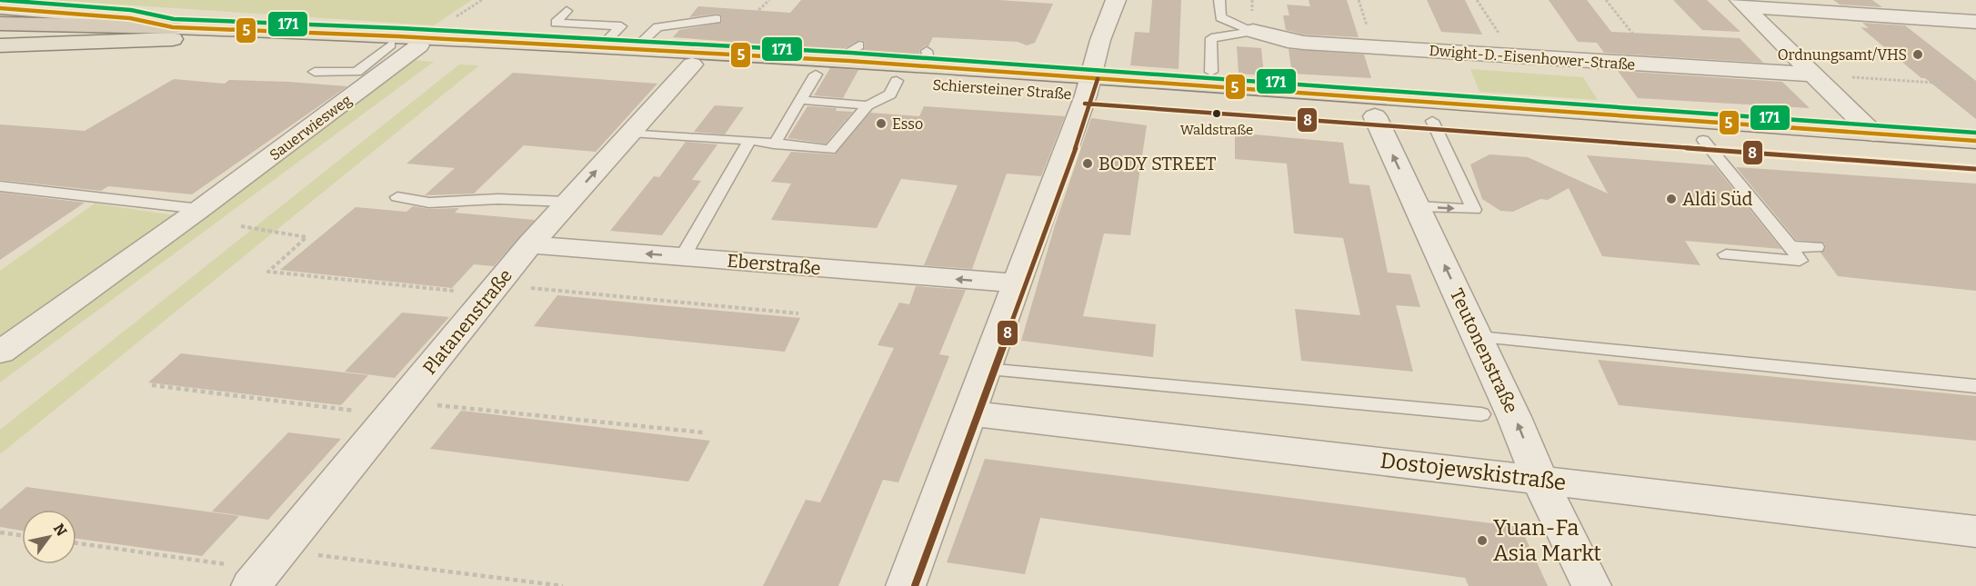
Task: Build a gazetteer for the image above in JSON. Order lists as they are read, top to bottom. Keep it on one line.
{"streets":{"main road":["Schiersteiner Straße"],"street":["Dwight-D.-Eisenhower-Straße","Sauerwiesweg","Eberstraße","Platanenstraße","Teutonenstraße","Dostojewskistraße"]},"crossings":[["Schiersteiner Straße","Sauerwiesweg"],["Schiersteiner Straße","Platanenstraße"],["Schiersteiner Straße","Teutonenstraße"],["Eberstraße","Platanenstraße"],["Teutonenstraße","Dostojewskistraße"]],"one_way":["Eberstraße","Teutonenstraße"],"places":["Ordnungsamt/VHS","Waldstraße","Esso","BODY STREET","Aldi Süd","Yuan-Fa Asia Markt"],"lines":["transit line 171","transit line 5","transit line 8"],"north":"top right"}
